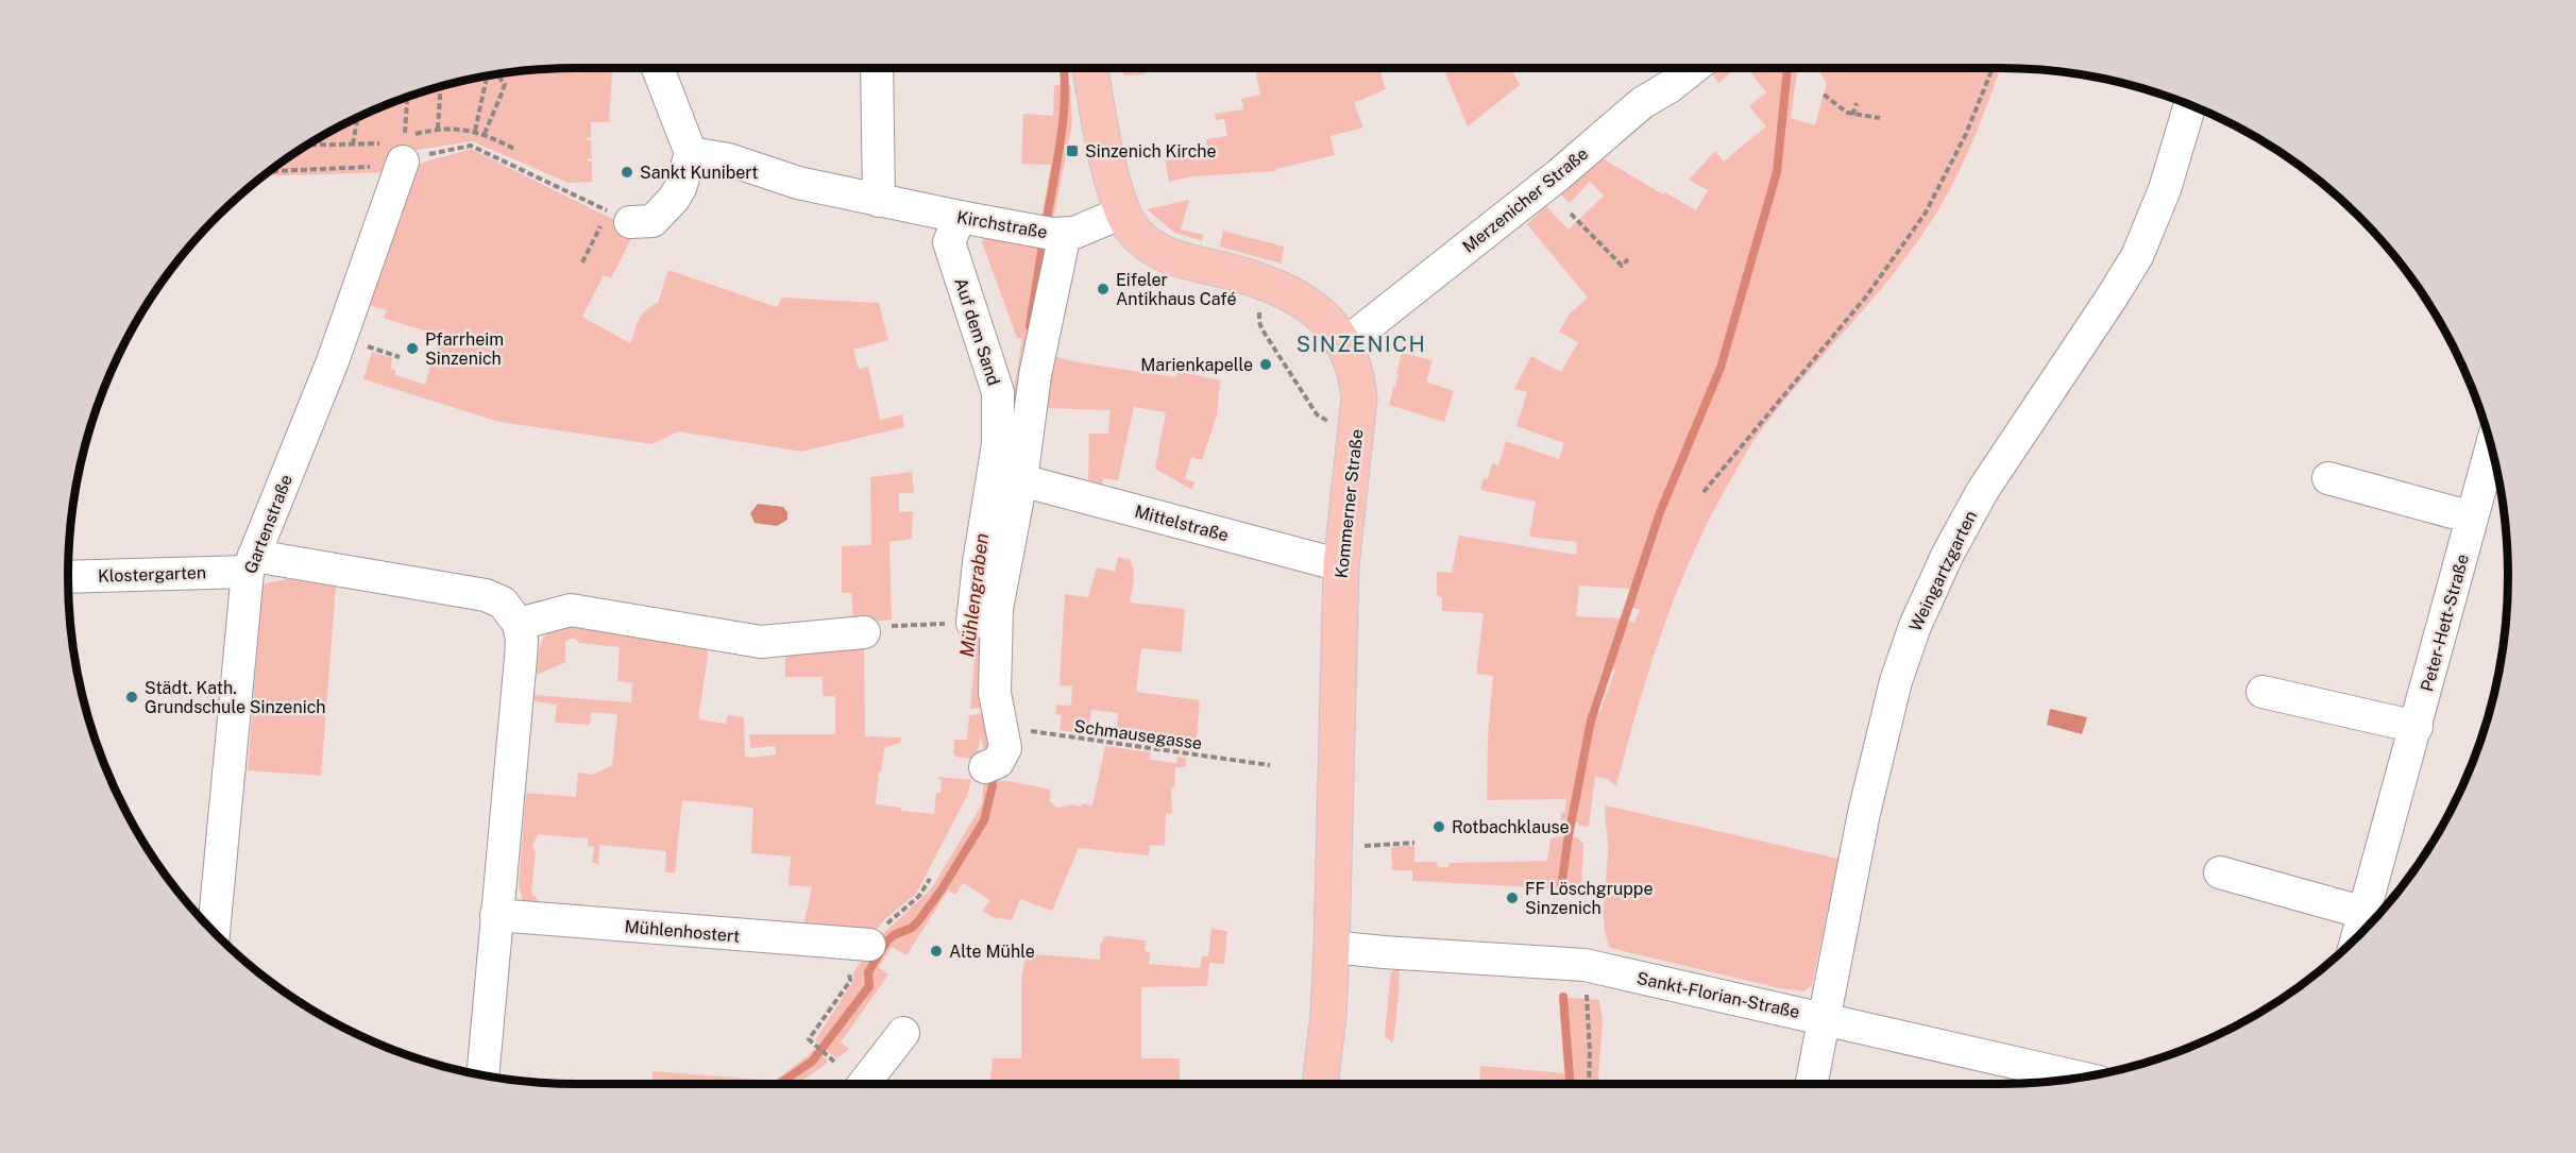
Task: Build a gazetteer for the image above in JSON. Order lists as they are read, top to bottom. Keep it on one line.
{"streets":{"main road":["Kommerner Straße"],"street":["Merzenicher Straße","Kirchstraße","Auf dem Sand","Mittelstraße","Gartenstraße","Weingartzgarten","Klostergarten","Peter-Hett-Straße","Mühlenhostert","Sankt-Florian-Straße"],"path":["Schmausegasse"]},"crossings":[["Merzenicher Straße","Kommerner Straße"],["Kirchstraße","Auf dem Sand"],["Kirchstraße","Kommerner Straße"],["Auf dem Sand","Mittelstraße"],["Auf dem Sand","Schmausegasse"],["Kommerner Straße","Mittelstraße"],["Kommerner Straße","Sankt-Florian-Straße"],["Gartenstraße","Klostergarten"],["Weingartzgarten","Sankt-Florian-Straße"]],"districts":["SINZENICH"],"water":["Mühlengraben"],"places":{"transit":["Sinzenich Kirche"],"other":["Sankt Kunibert","Eifeler Antikhaus Café","Pfarrheim Sinzenich","Marienkapelle","Städt. Kath. Grundschule Sinzenich","Rotbachklause","FF Löschgruppe Sinzenich","Alte Mühle"]}}
